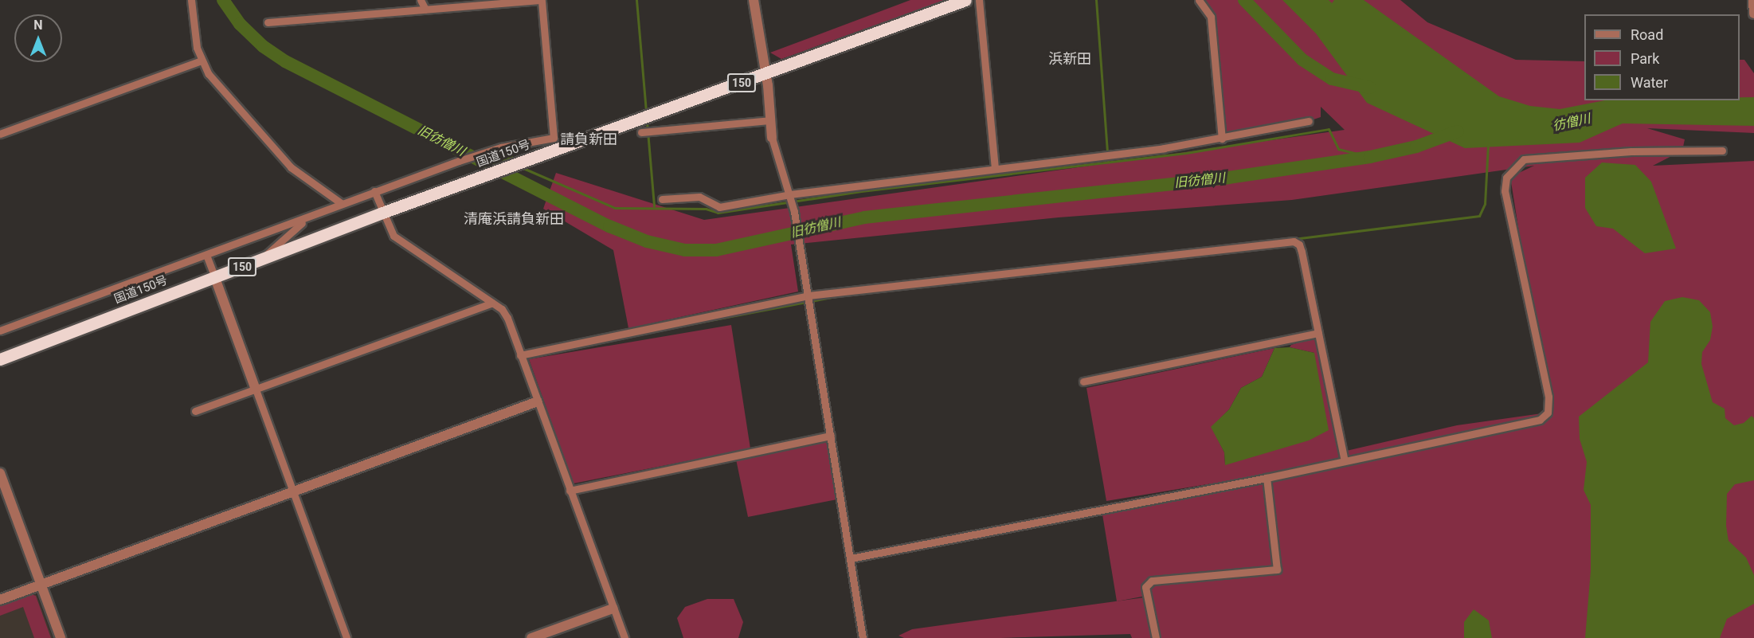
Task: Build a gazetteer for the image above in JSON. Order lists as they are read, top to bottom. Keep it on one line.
{"streets":{"highway":["150","国道150号"]},"districts":["浜新田","請負新田","清庵浜請負新田"],"water":["彷僧川","旧彷僧川"],"legend":["Road","Park","Water"],"north":"top"}
